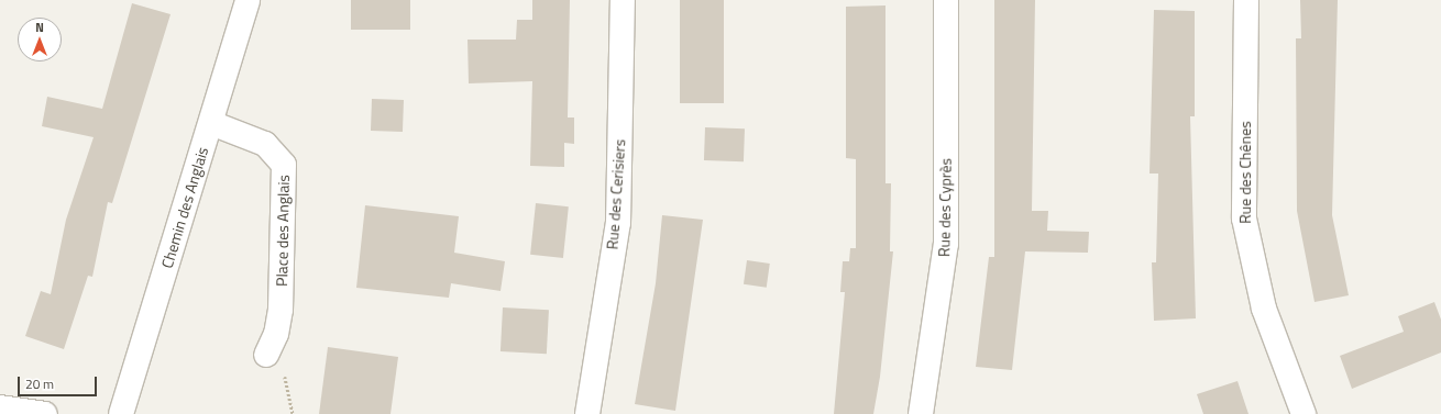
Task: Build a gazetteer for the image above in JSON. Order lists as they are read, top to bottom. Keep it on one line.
{"streets":{"street":["Rue des Chênes","Rue des Cerisiers","Chemin des Anglais","Rue des Cyprès","Place des Anglais"]},"crossings":[["Chemin des Anglais","Place des Anglais"]],"scale_bar":"20 m","north":"top"}
